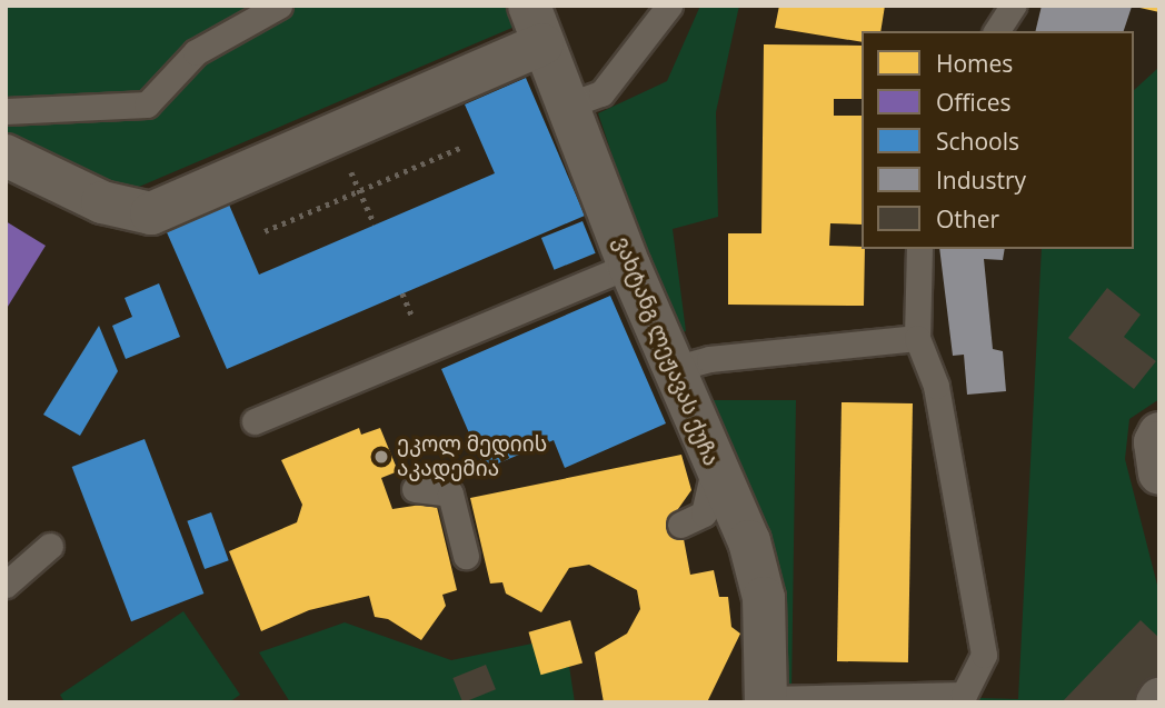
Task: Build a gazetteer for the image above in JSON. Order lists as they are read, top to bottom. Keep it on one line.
{"streets":{"street":["ვახტანგ ლეჟავას ქუჩა"]},"places":["ეკოლ მედიის აკადემია"],"legend":["Homes","Offices","Schools","Industry","Other"]}
